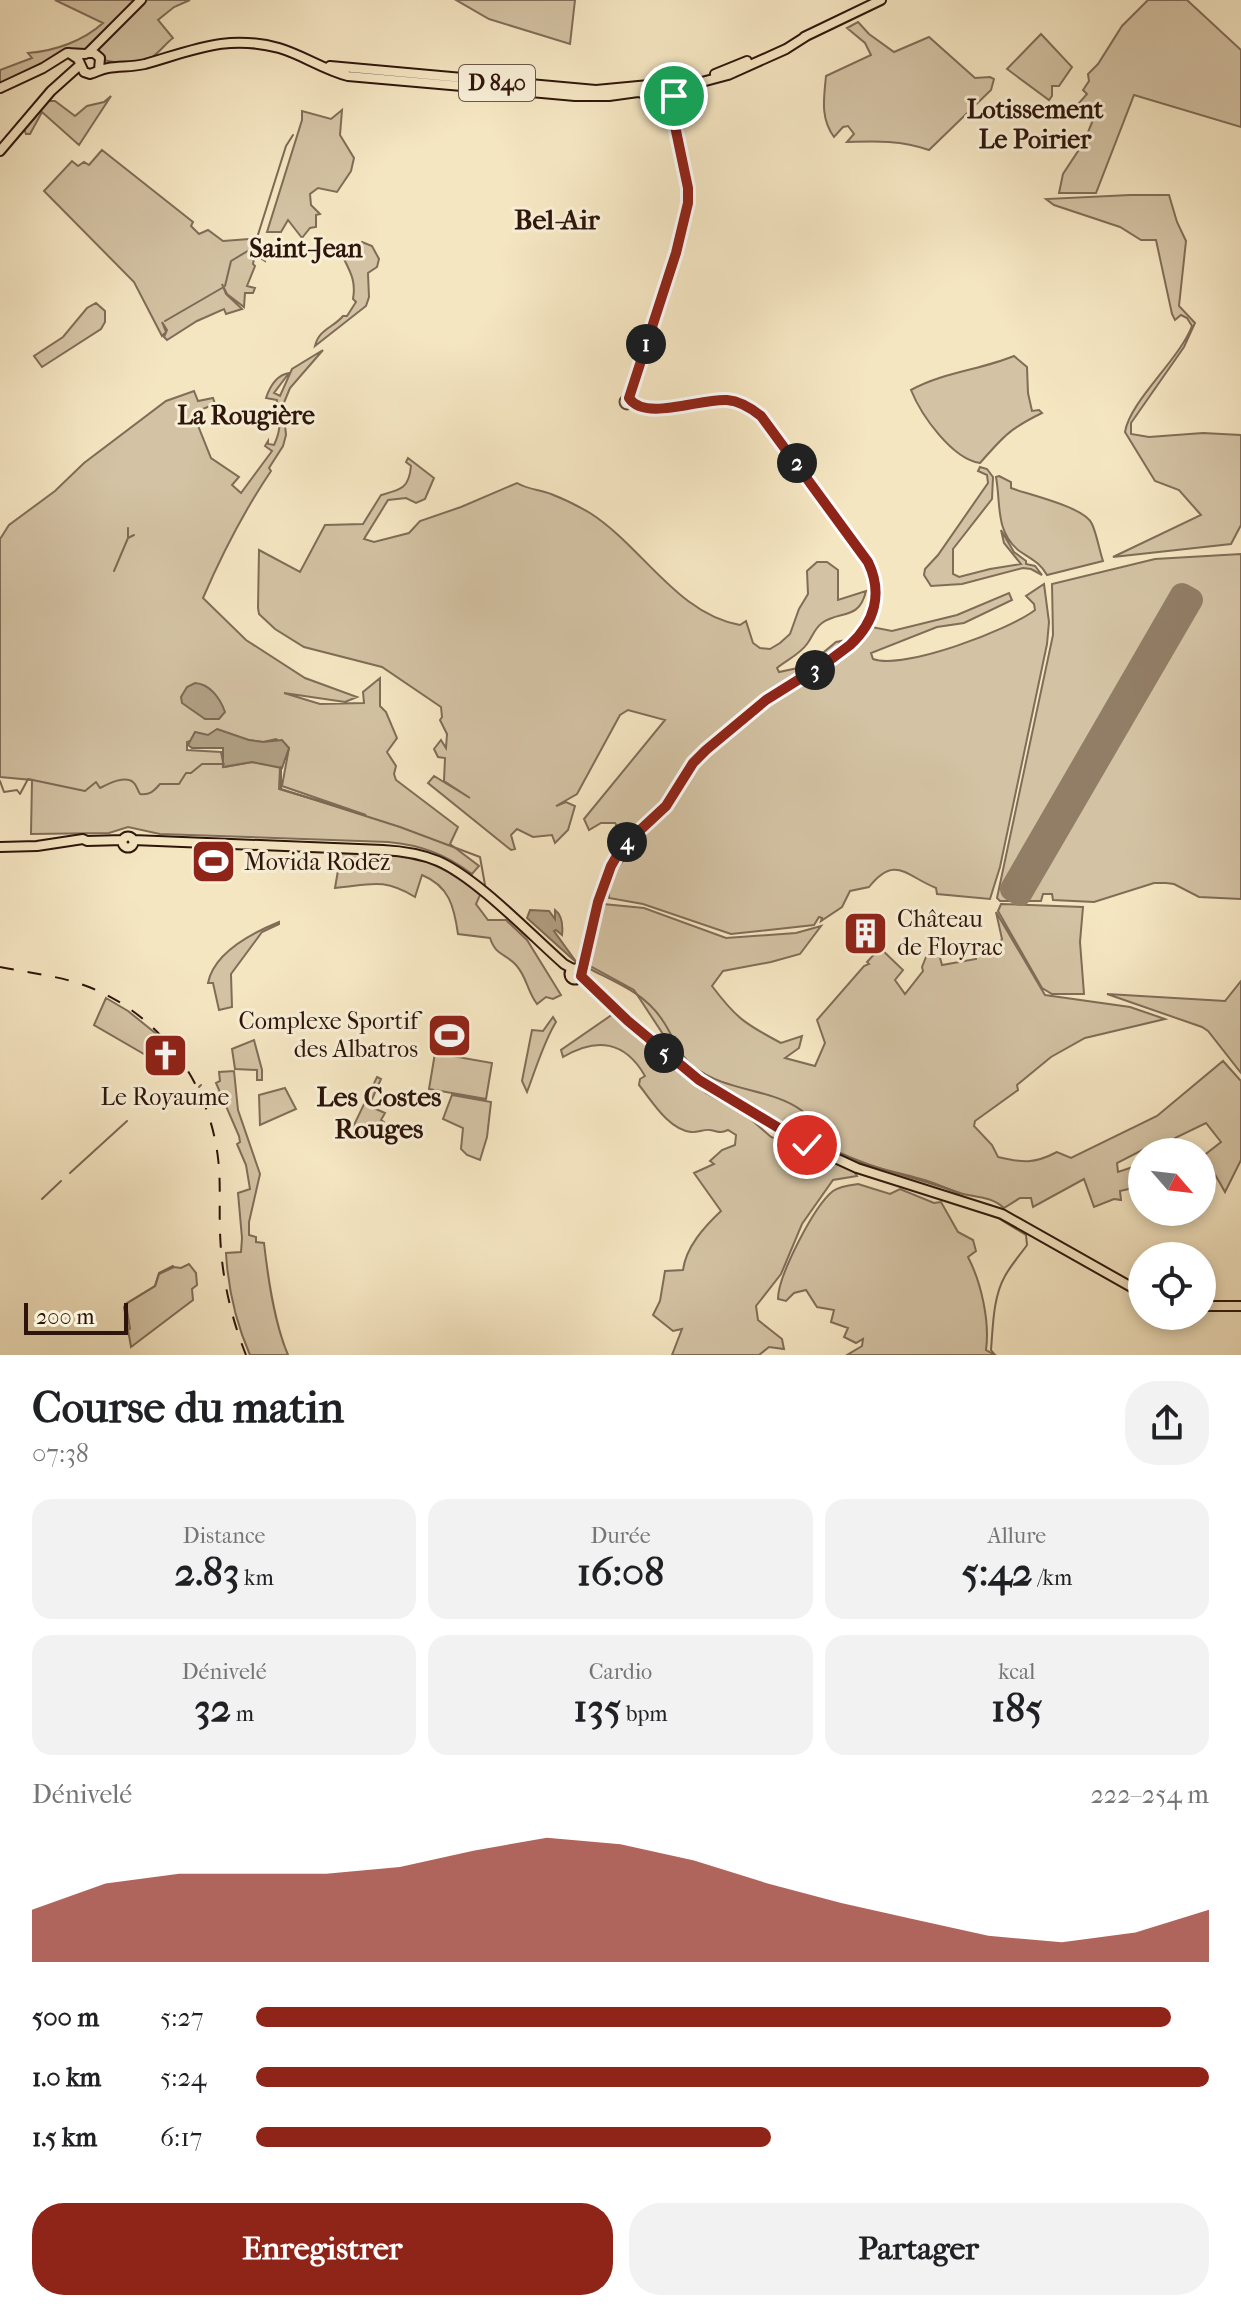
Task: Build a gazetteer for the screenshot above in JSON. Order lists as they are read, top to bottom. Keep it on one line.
{"streets":{"main road":["D 840"]},"districts":["Lotissement Le Poirier","Bel-Air","Saint-Jean","La Rougière","Les Costes Rouges"],"places":{"sports":["Movida Rodez","Complexe Sportif des Albatros"],"building":["Château de Floyrac"],"church":["Le Royaume"]},"scale_bar":"200 m","north":"bottom right","page":{"pins":["1","2","3","4","5"],"scale":"200 m","heading":["Course du matin","07:38"],"stats":[["Distance","2.83 km"],["Durée","16:08"],["Allure","5:42 /km"],["Dénivelé","32 m"],["Cardio","135 bpm"],["kcal","185"]],"chart":["Dénivelé","222–254 m"],"list":[{"name":"500 m","note":"5:27"},{"name":"1.0 km","note":"5:24"},{"name":"1.5 km","note":"6:17"}],"buttons":["Enregistrer","Partager"]}}
